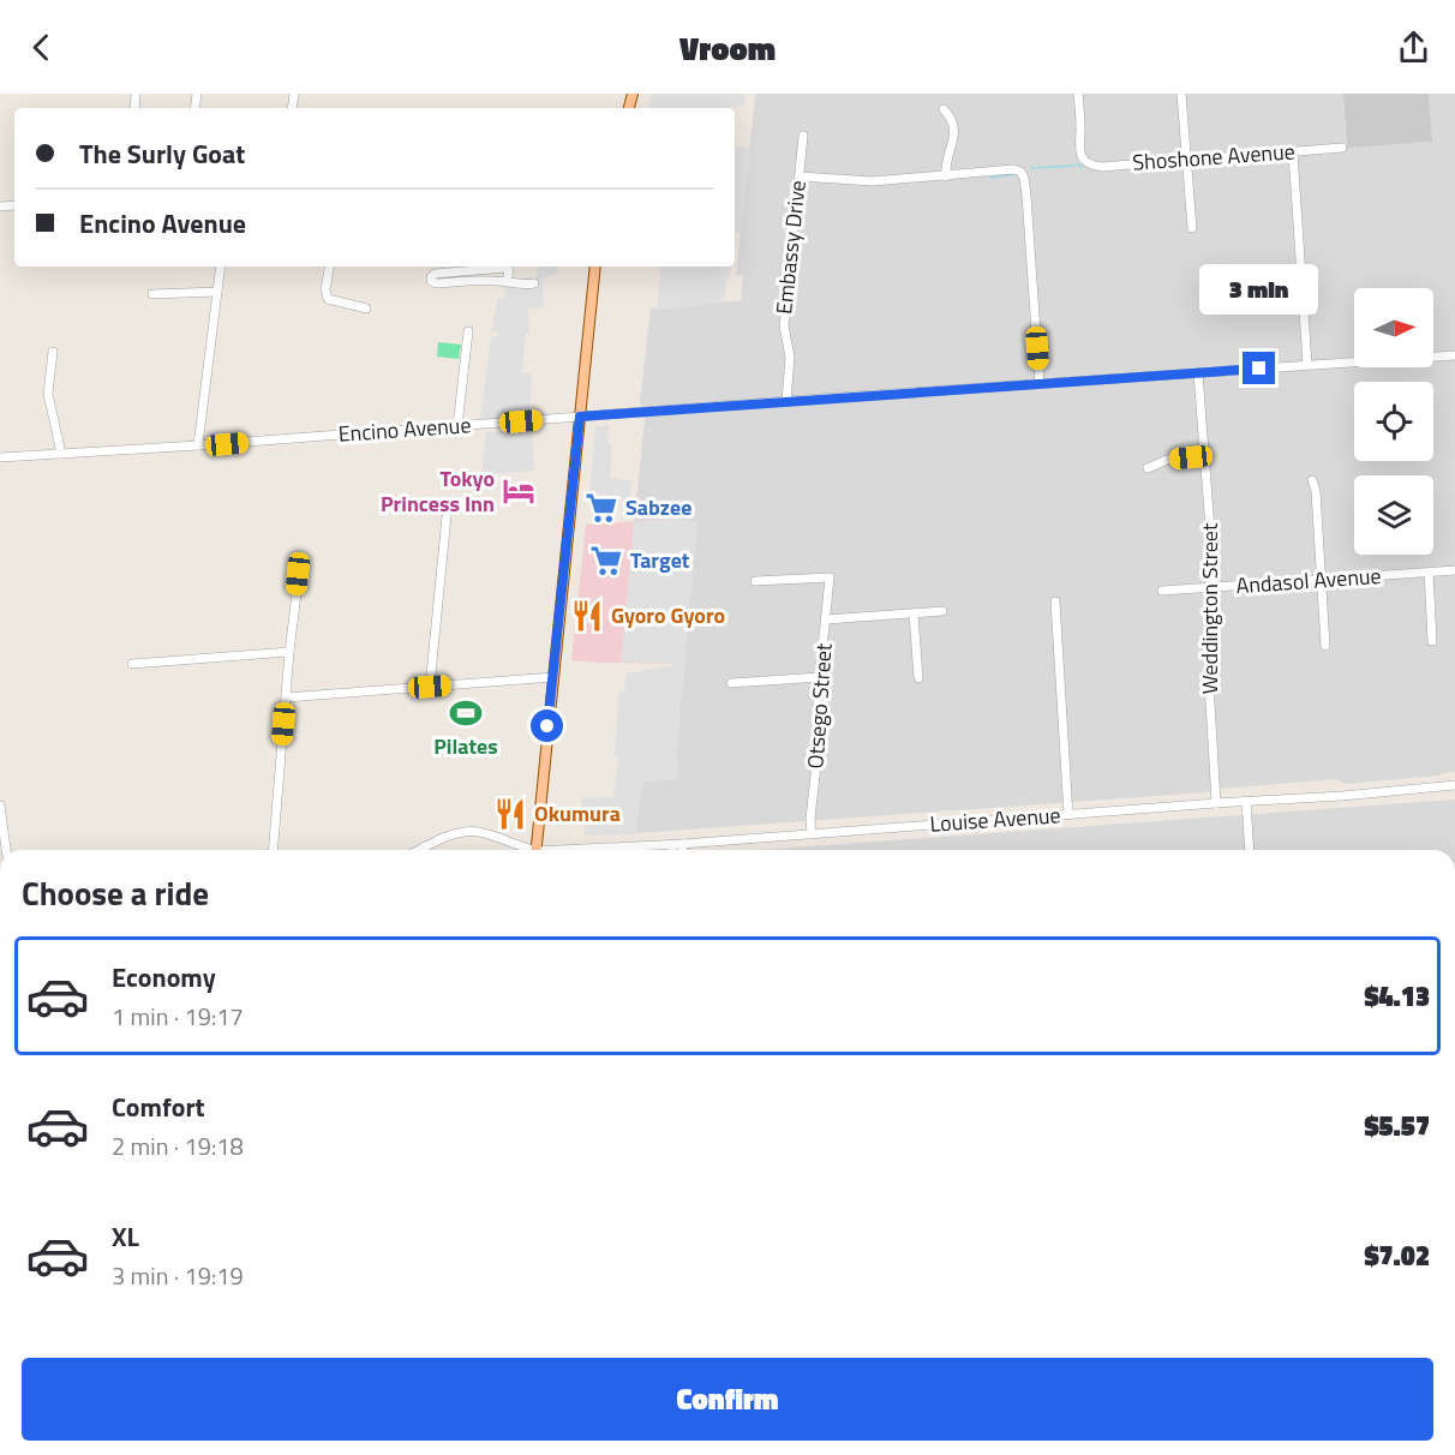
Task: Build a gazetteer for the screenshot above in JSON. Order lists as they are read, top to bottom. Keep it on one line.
{"streets":{"street":["Shoshone Avenue","Embassy Drive","Encino Avenue","Andasol Avenue","Weddington Street","Otsego Street","Louise Avenue"]},"crossings":[["Embassy Drive","Encino Avenue"],["Encino Avenue","Weddington Street"],["Andasol Avenue","Weddington Street"],["Weddington Street","Louise Avenue"],["Otsego Street","Louise Avenue"]],"places":{"hotel":["Tokyo Princess Inn"],"supermarket":["Sabzee","Target"],"restaurant":["Gyoro Gyoro","Okumura"],"sports":["Pilates"]},"north":"right","page":{"header":"Vroom","banner":["The Surly Goat","Encino Avenue"],"bubble":"3 min","heading":"Choose a ride","list":[{"name":"Economy","note":"1 min · 19:17","value":"$4.13"},{"name":"Comfort","note":"2 min · 19:18","value":"$5.57"},{"name":"XL","note":"3 min · 19:19","value":"$7.02"}],"buttons":"Confirm"}}
